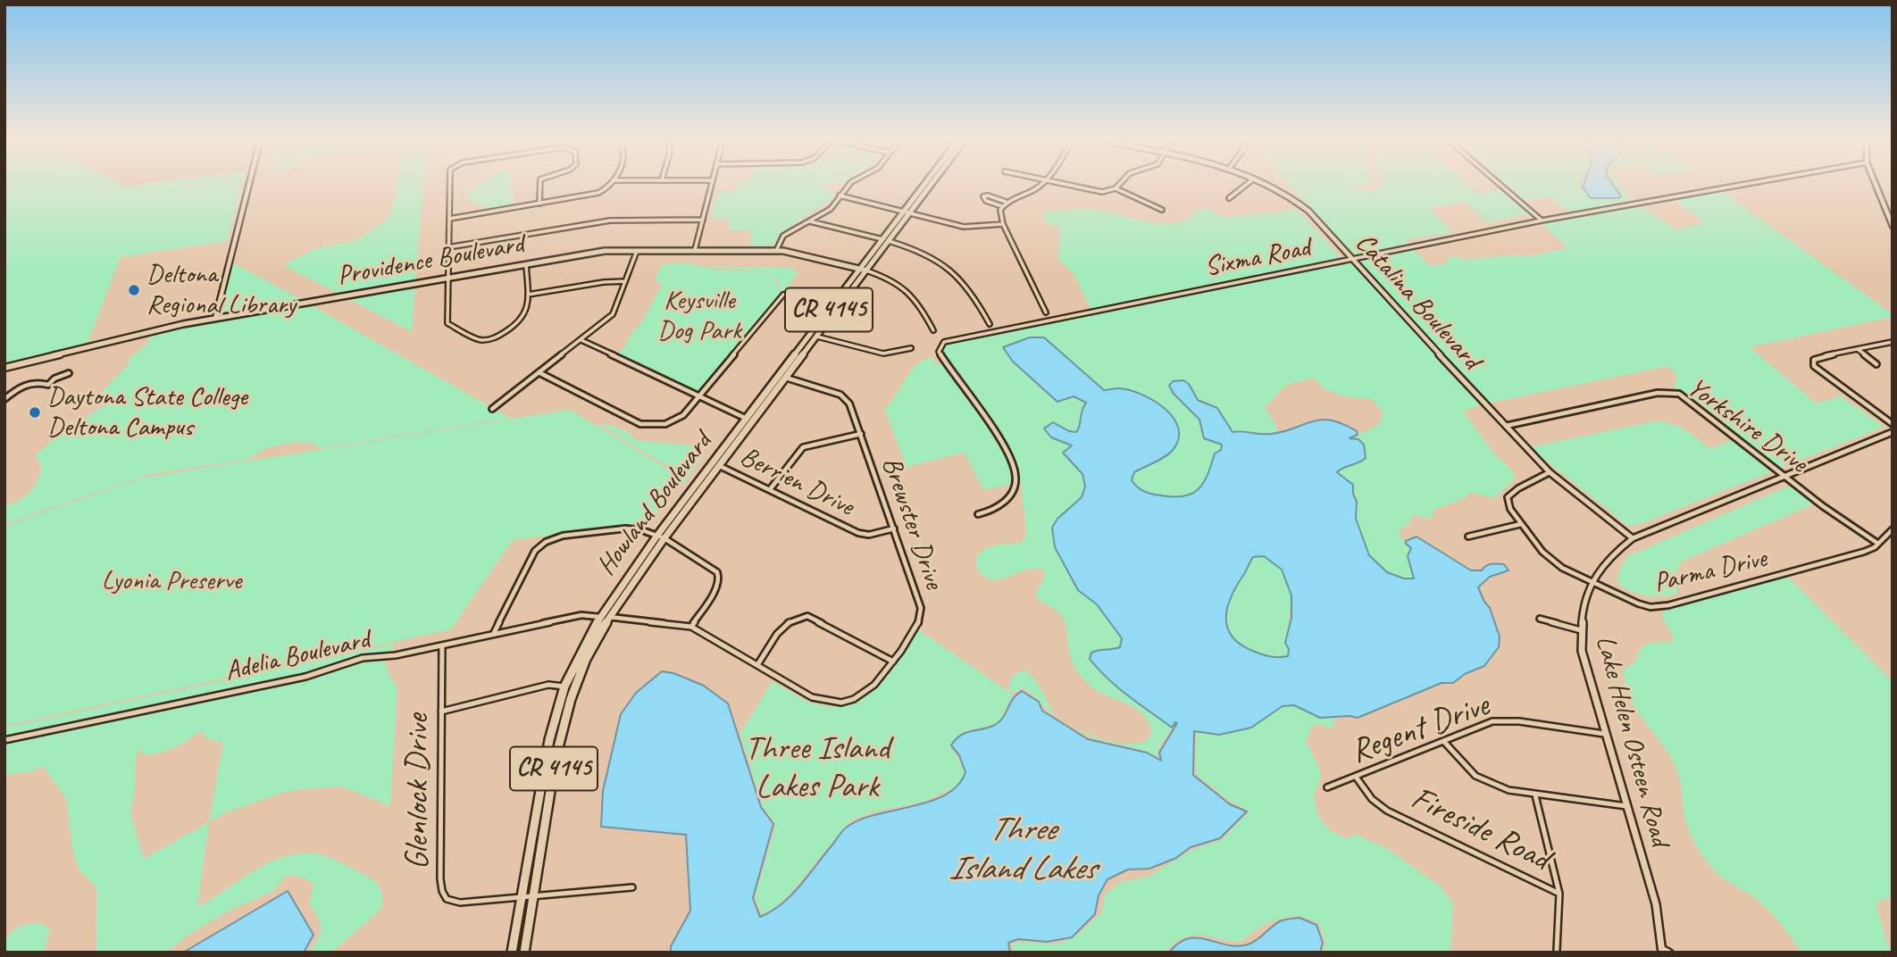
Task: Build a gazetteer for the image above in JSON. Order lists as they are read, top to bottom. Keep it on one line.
{"streets":{"main road":["Providence Boulevard","CR 4145","Howland Boulevard"],"street":["Sixma Road","Catalina Boulevard","Yorkshire Drive","Berrien Drive","Brewster Drive","Parma Drive","Adelia Boulevard","Regent Drive","Lake Helen Osteen Road","Glenlock Drive","Fireside Road"]},"crossings":[["Sixma Road","Catalina Boulevard"],["Providence Boulevard","Howland Boulevard"],["Catalina Boulevard","Yorkshire Drive"],["Catalina Boulevard","Parma Drive"],["Catalina Boulevard","Lake Helen Osteen Road"],["Yorkshire Drive","Parma Drive"],["Yorkshire Drive","Lake Helen Osteen Road"],["Berrien Drive","Howland Boulevard"],["Berrien Drive","Brewster Drive"],["Howland Boulevard","Brewster Drive"],["Howland Boulevard","Adelia Boulevard"],["Howland Boulevard","Glenlock Drive"],["Parma Drive","Lake Helen Osteen Road"],["Adelia Boulevard","Glenlock Drive"],["Regent Drive","Lake Helen Osteen Road"],["Regent Drive","Fireside Road"]],"water":["Three Island Lakes"],"parks":["Keysville Dog Park","Lyonia Preserve","Three Island Lakes Park"],"places":["Deltona Regional Library","Daytona State College Deltona Campus"]}
